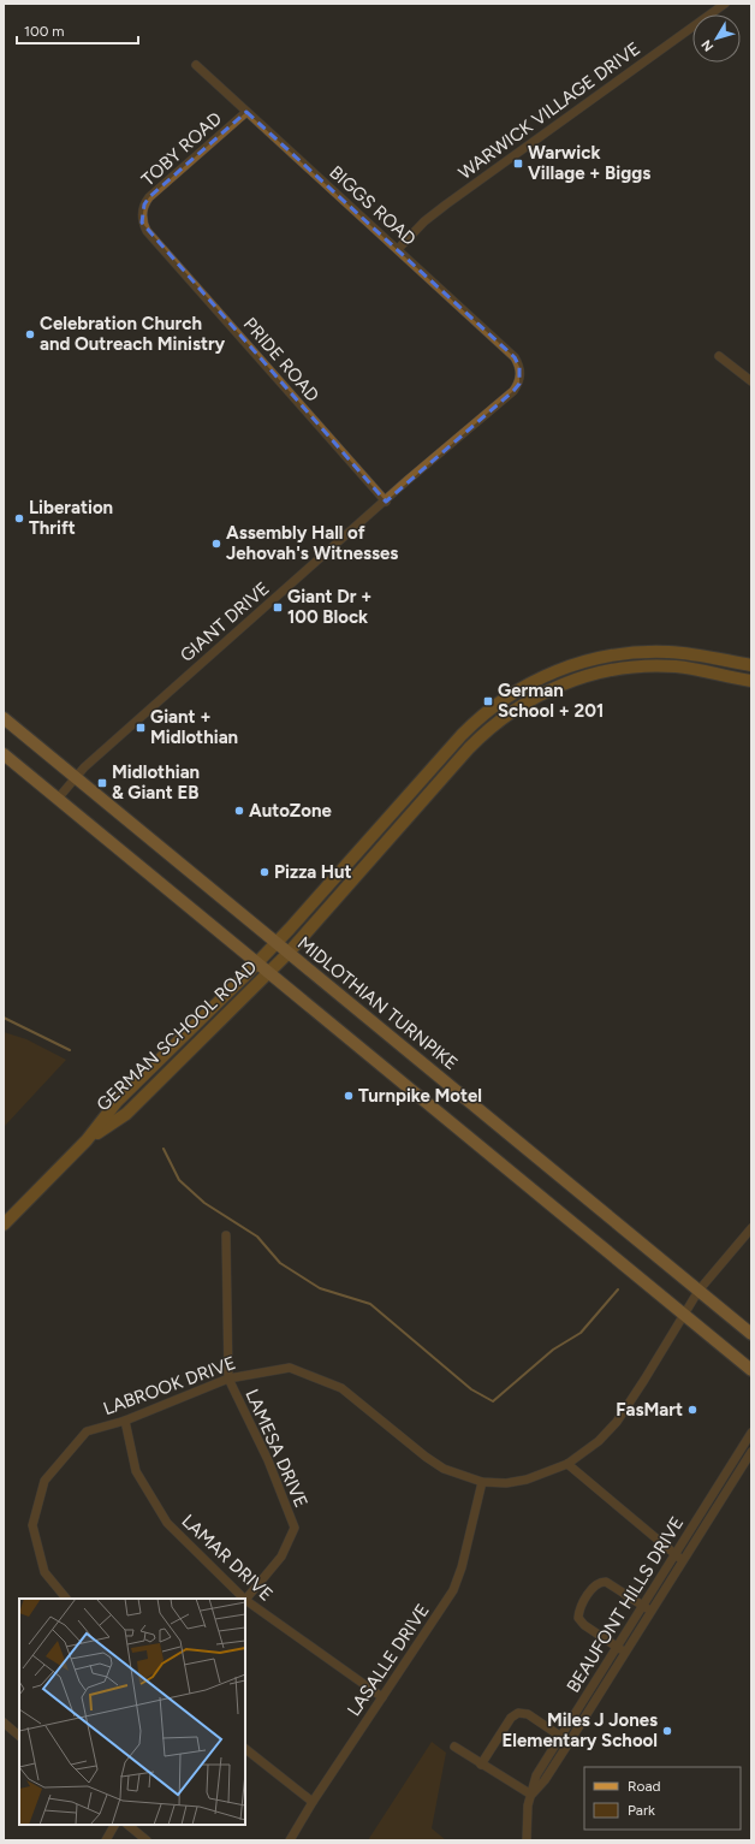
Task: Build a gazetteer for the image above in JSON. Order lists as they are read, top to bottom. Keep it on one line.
{"streets":{"main road":["MIDLOTHIAN TURNPIKE"],"street":["WARWICK VILLAGE DRIVE","TOBY ROAD","BIGGS ROAD","PRIDE ROAD","GIANT DRIVE","GERMAN SCHOOL ROAD","LABROOK DRIVE","LAMESA DRIVE","LAMAR DRIVE","BEAUFONT HILLS DRIVE","LASALLE DRIVE"]},"crossings":[["WARWICK VILLAGE DRIVE","BIGGS ROAD"],["TOBY ROAD","BIGGS ROAD"],["TOBY ROAD","PRIDE ROAD"],["BIGGS ROAD","GIANT DRIVE"],["PRIDE ROAD","GIANT DRIVE"],["GIANT DRIVE","MIDLOTHIAN TURNPIKE"],["MIDLOTHIAN TURNPIKE","GERMAN SCHOOL ROAD"],["MIDLOTHIAN TURNPIKE","LABROOK DRIVE"],["LABROOK DRIVE","LAMESA DRIVE"],["LABROOK DRIVE","LAMAR DRIVE"],["LABROOK DRIVE","LASALLE DRIVE"],["LAMESA DRIVE","LAMAR DRIVE"],["LAMAR DRIVE","LASALLE DRIVE"]],"places":{"transit":["Warwick Village + Biggs","Giant Dr + 100 Block","German School + 201","Giant + Midlothian","Midlothian & Giant EB"],"other":["Celebration Church and Outreach Ministry","Liberation Thrift","Assembly Hall of Jehovah's Witnesses","AutoZone","Pizza Hut","Turnpike Motel","FasMart","Miles J Jones Elementary School"]},"legend":["Road","Park"],"scale_bar":"100 m","north":"bottom left"}
